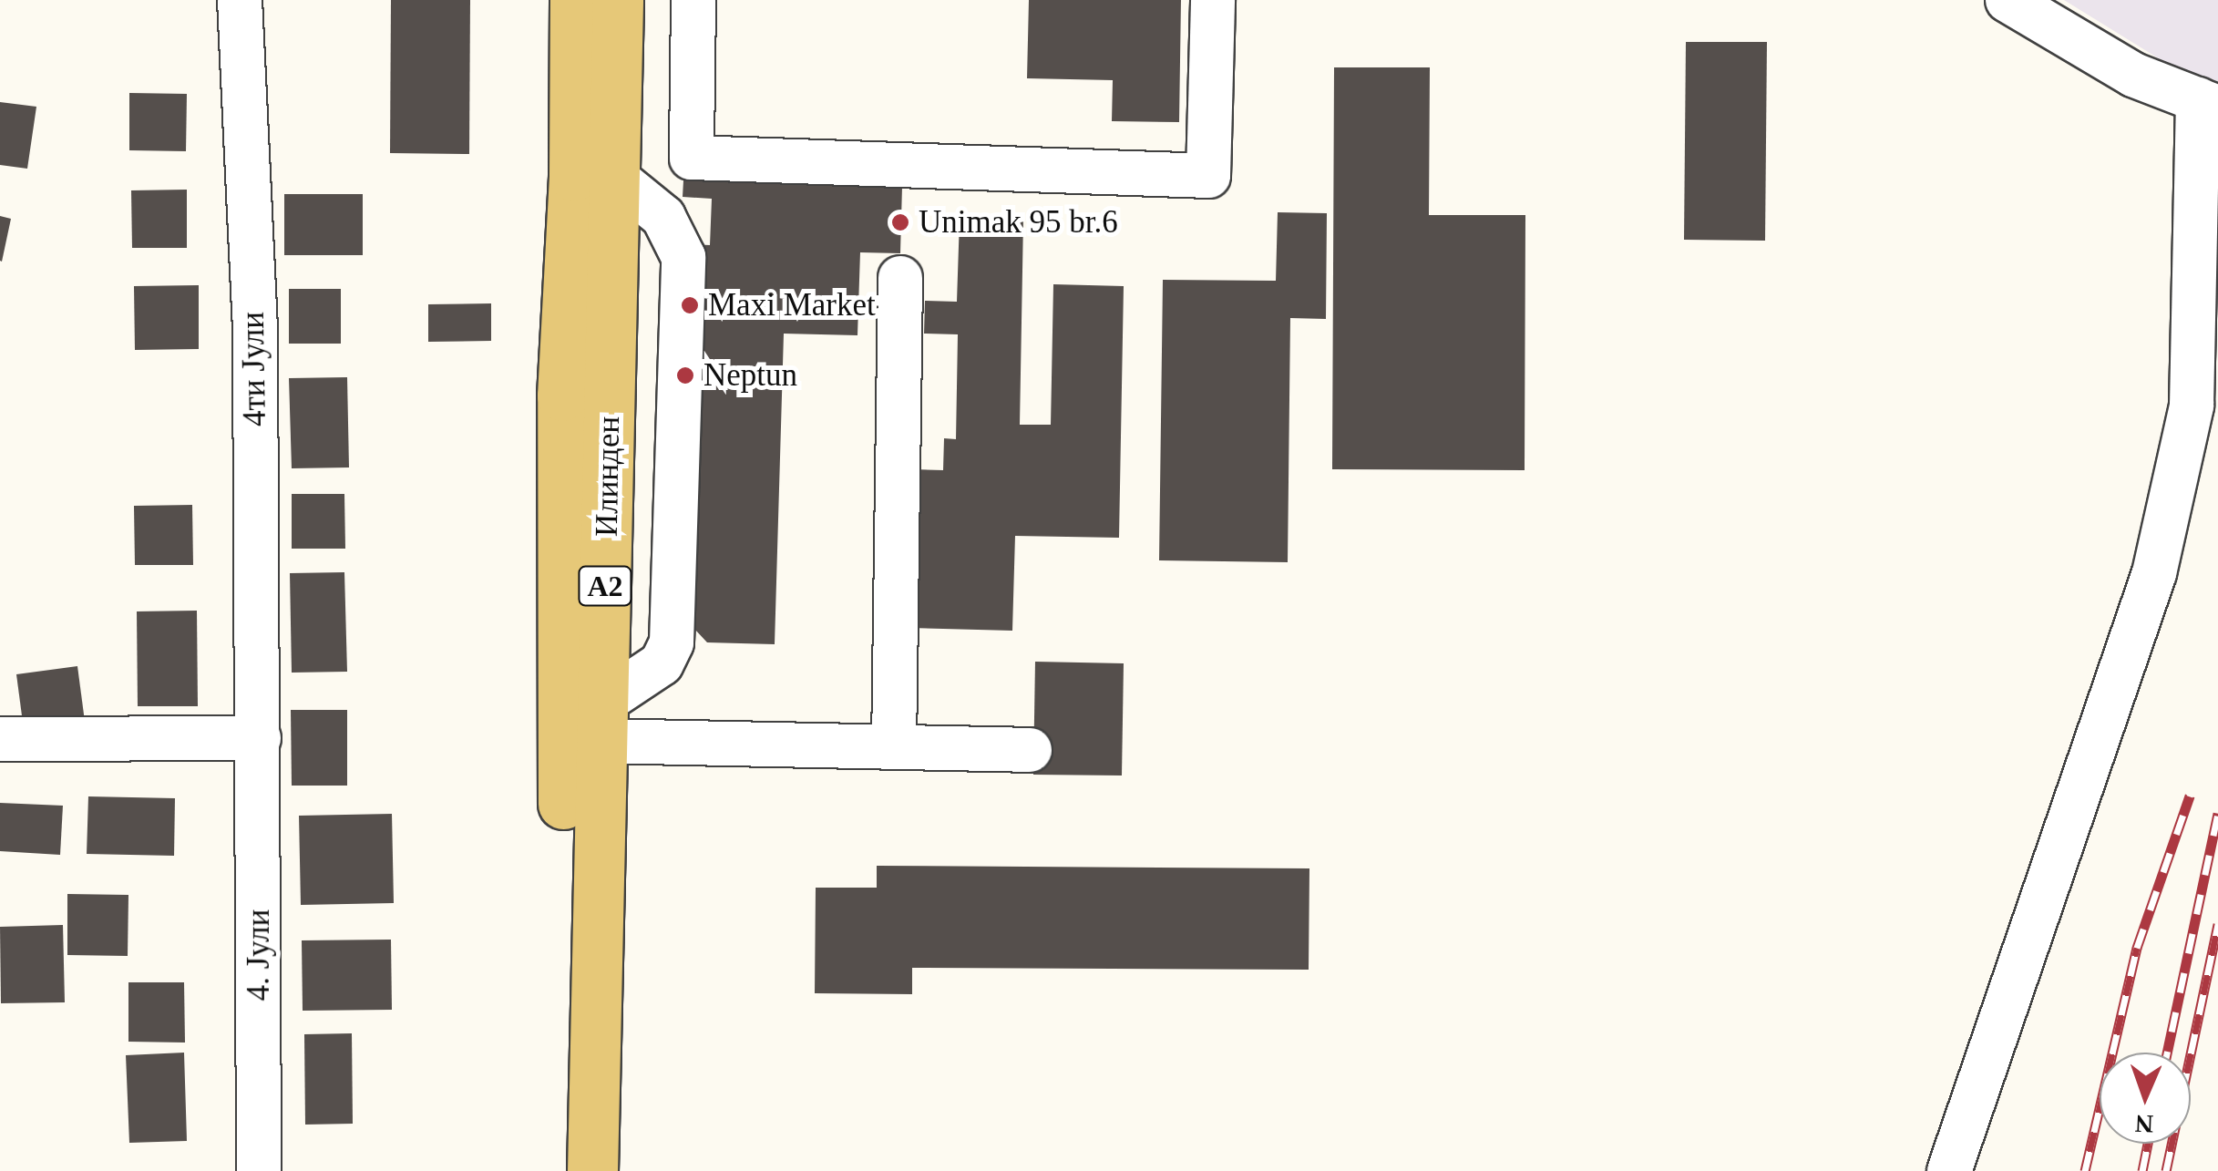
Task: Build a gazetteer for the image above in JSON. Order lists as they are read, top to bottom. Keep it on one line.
{"streets":{"main road":["Илинден","A2"],"street":["4ти Јули","4. Јули"]},"crossings":[["4ти Јули","4. Јули"]],"places":["Unimak 95 br.6","Maxi Market","Neptun"],"north":"bottom"}
